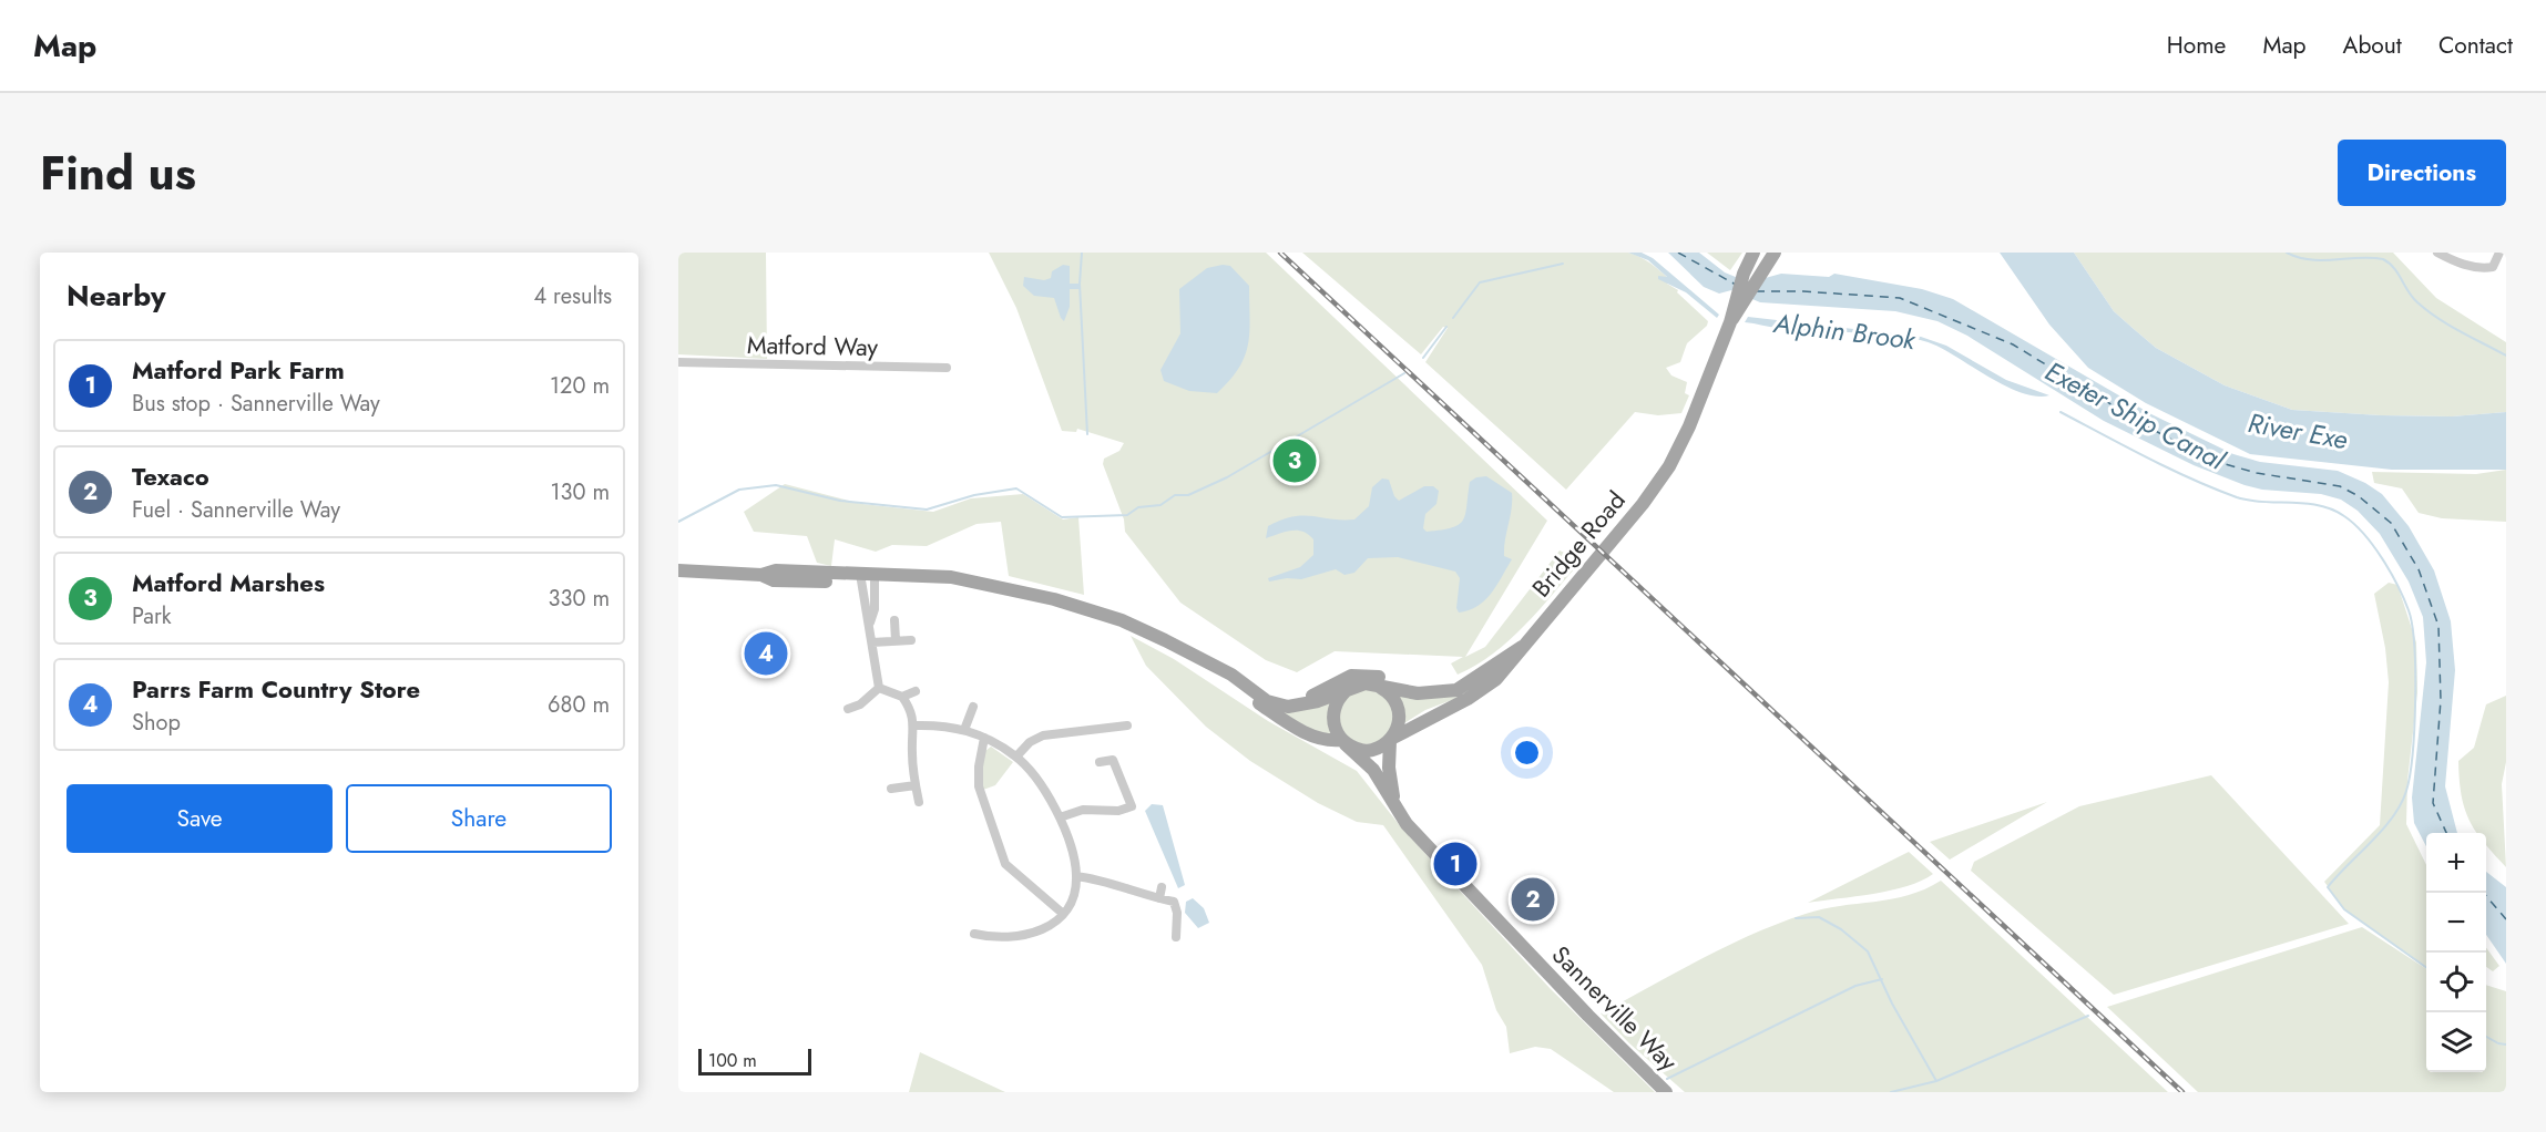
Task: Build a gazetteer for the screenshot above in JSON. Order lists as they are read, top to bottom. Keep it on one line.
{"streets":{"main road":["Bridge Road","Sannerville Way"],"street":["Matford Way"]},"crossings":[["Bridge Road","Sannerville Way"]],"water":["Alphin Brook","Exeter Ship Canal","River Exe"],"scale_bar":"100 m","page":{"header":"Map","nav":["Home","Map","About","Contact"],"title":"Find us","buttons":["Directions",["Save","Share"]],"heading":["Nearby","4 results"],"list":[{"mark":"1","name":"Matford Park Farm","note":"Bus stop · Sannerville Way","value":"120 m"},{"mark":"2","name":"Texaco","note":"Fuel · Sannerville Way","value":"130 m"},{"mark":"3","name":"Matford Marshes","note":"Park","value":"330 m"},{"mark":"4","name":"Parrs Farm Country Store","note":"Shop","value":"680 m"}],"pins":["3","4","1","2"],"map_buttons":["+","−"],"scale":"100 m"}}
